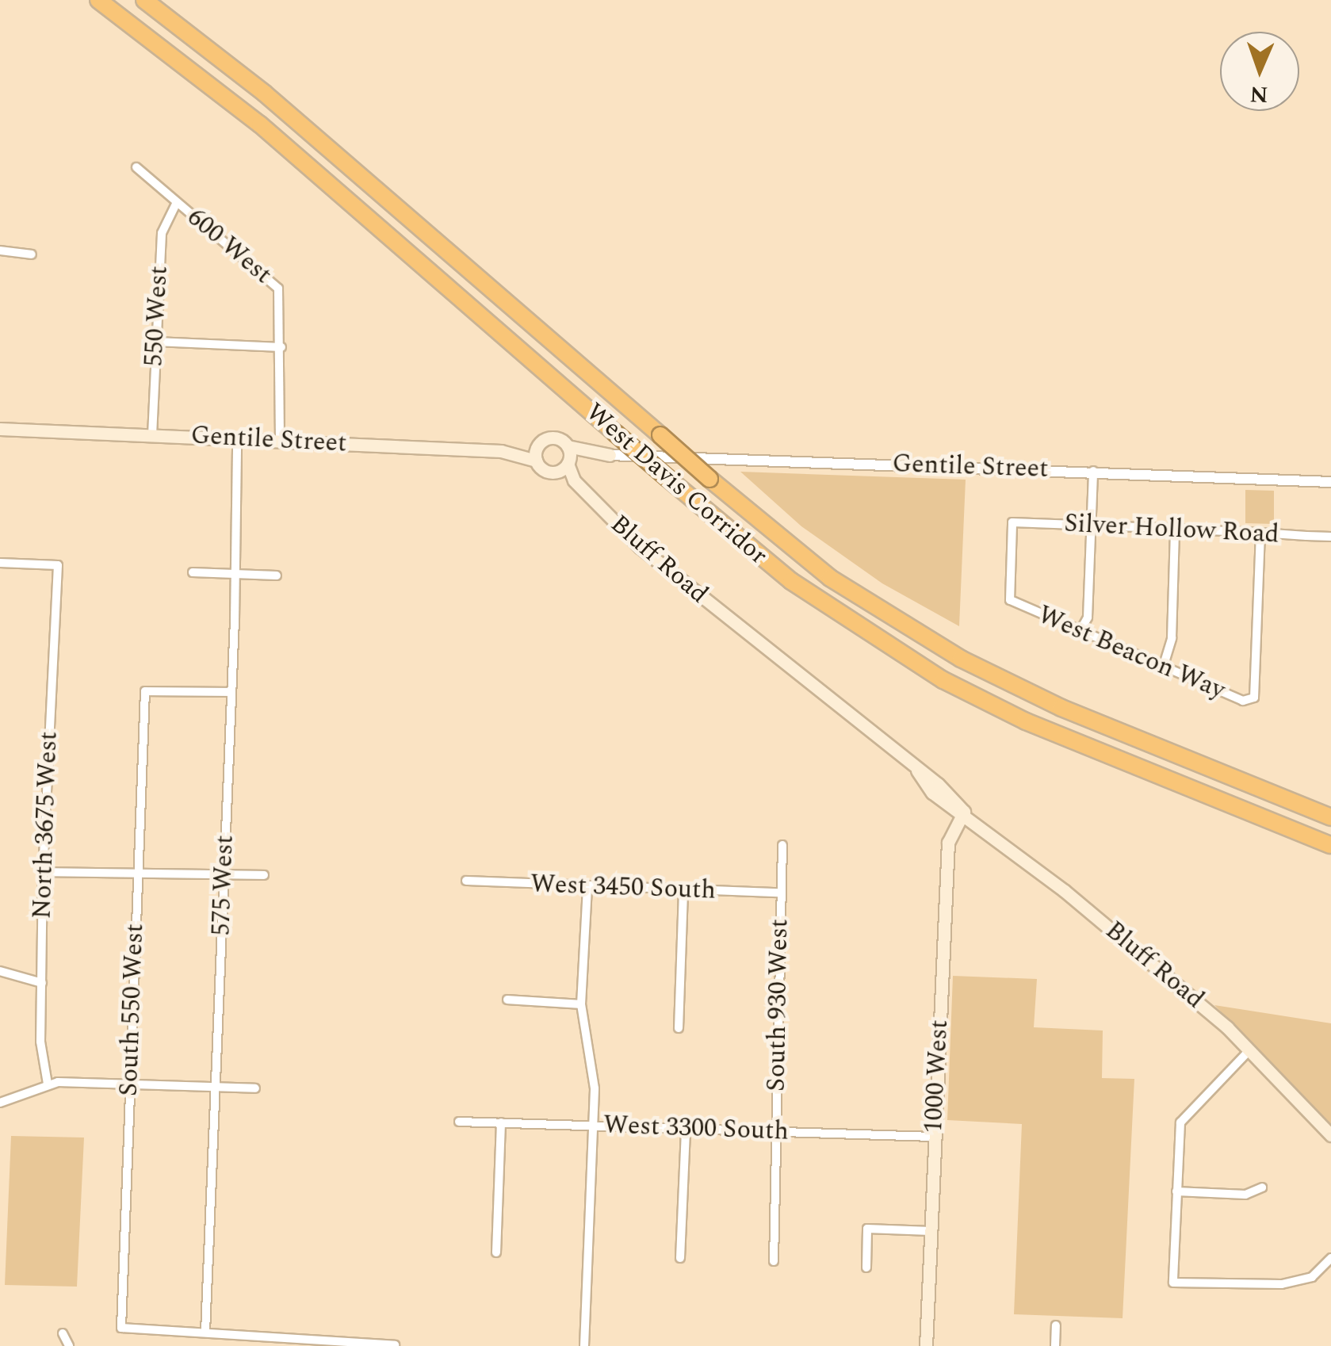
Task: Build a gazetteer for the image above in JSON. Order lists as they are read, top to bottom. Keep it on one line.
{"streets":{"highway":["West Davis Corridor"],"main road":["Gentile Street","Bluff Road","1000 West"],"street":["600 West","550 West","Silver Hollow Road","West Beacon Way","North 3675 West","575 West","West 3450 South","South 930 West","South 550 West","West 3300 South"]},"crossings":[["600 West","550 West"],["600 West","Gentile Street"],["550 West","Gentile Street"],["Gentile Street","Bluff Road"],["Gentile Street","575 West"],["Silver Hollow Road","West Beacon Way"],["Bluff Road","1000 West"],["575 West","South 550 West"],["West 3450 South","South 930 West"],["South 930 West","West 3300 South"],["1000 West","West 3300 South"]],"north":"bottom"}
